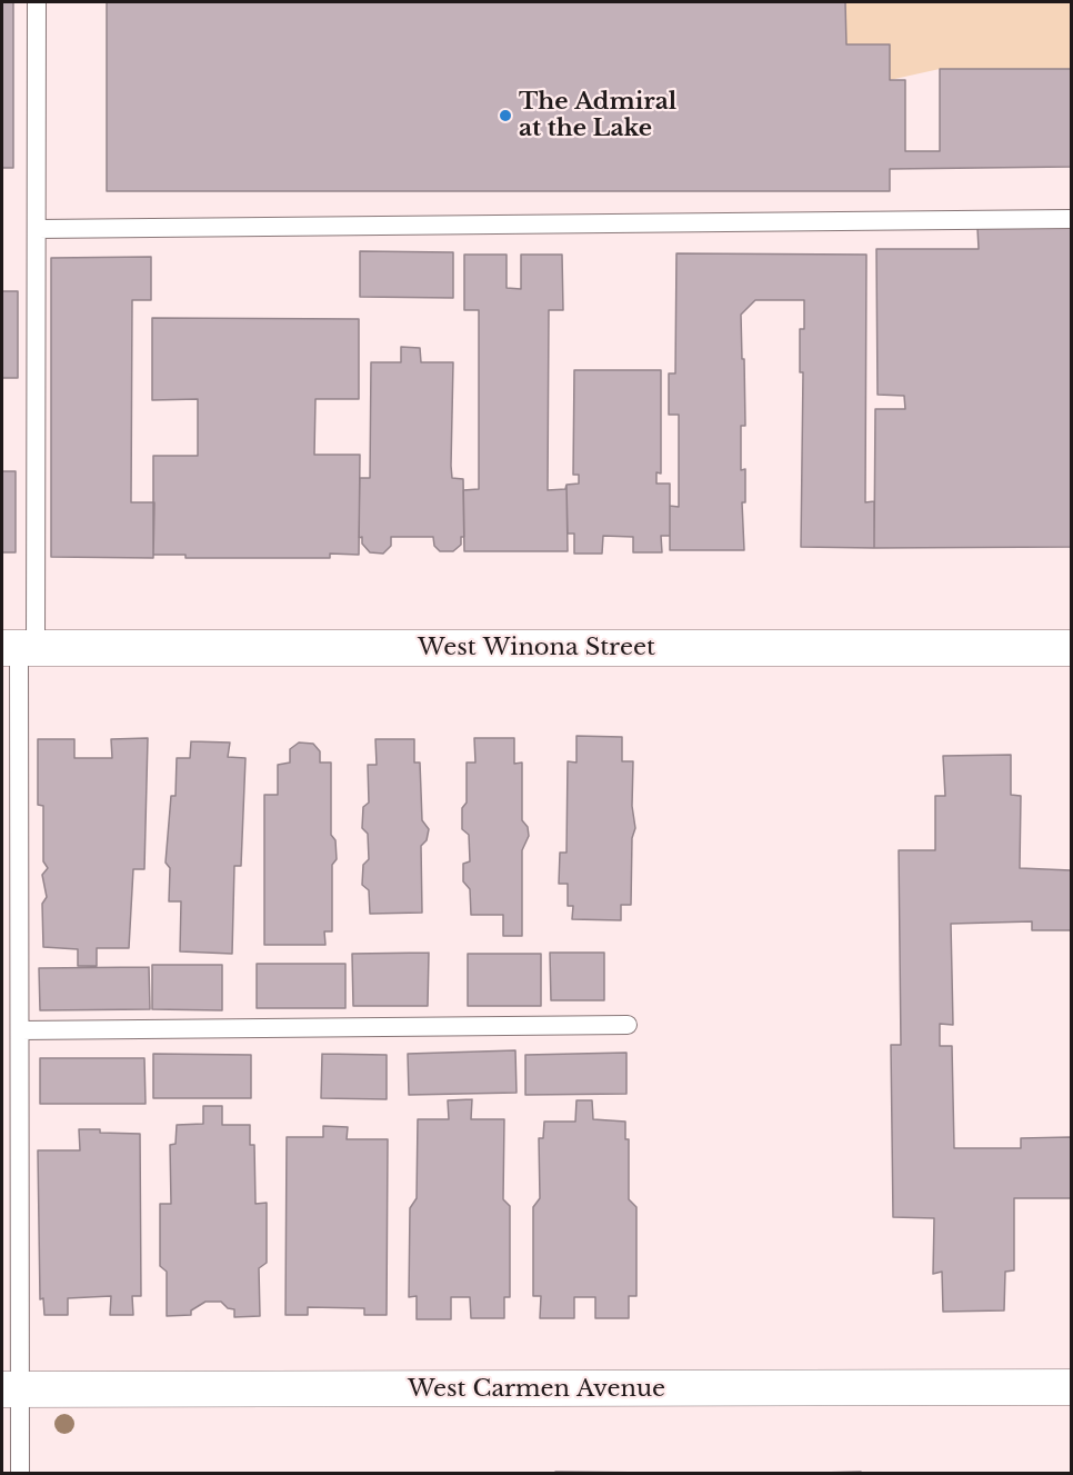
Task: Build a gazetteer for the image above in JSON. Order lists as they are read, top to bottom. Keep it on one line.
{"streets":{"street":["West Winona Street","West Carmen Avenue"]},"places":["The Admiral at the Lake"]}
